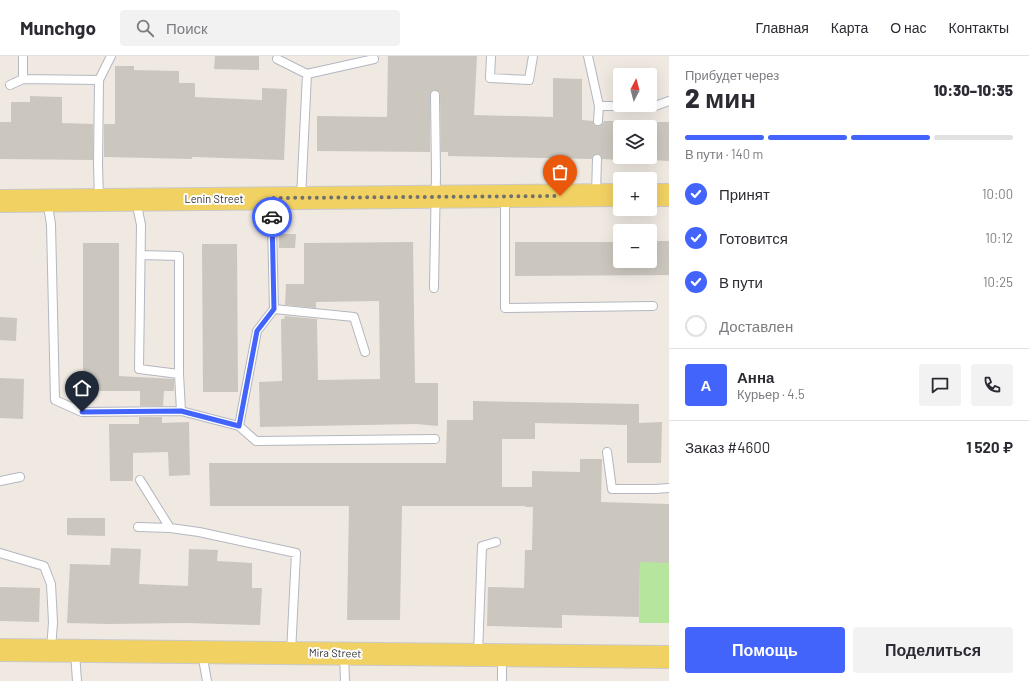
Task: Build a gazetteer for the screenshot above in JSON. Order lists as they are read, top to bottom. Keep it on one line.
{"streets":{"main road":["Lenin Street","Mira Street"]},"north":"top","page":{"header":"Munchgo","search":"Поиск","nav":["Главная","Карта","О нас","Контакты"],"heading":["2 мин","Прибудет через","10:30–10:35"],"panel":["Анна","Курьер · 4.5","Заказ #4600","1 520 ₽"],"map_buttons":["+","−"],"bar":"В пути · 140 m","list":[["Принят","10:00"],["Готовится","10:12"],["В пути","10:25"],"Доставлен"],"round":"А","buttons":["Помощь","Поделиться"]}}
